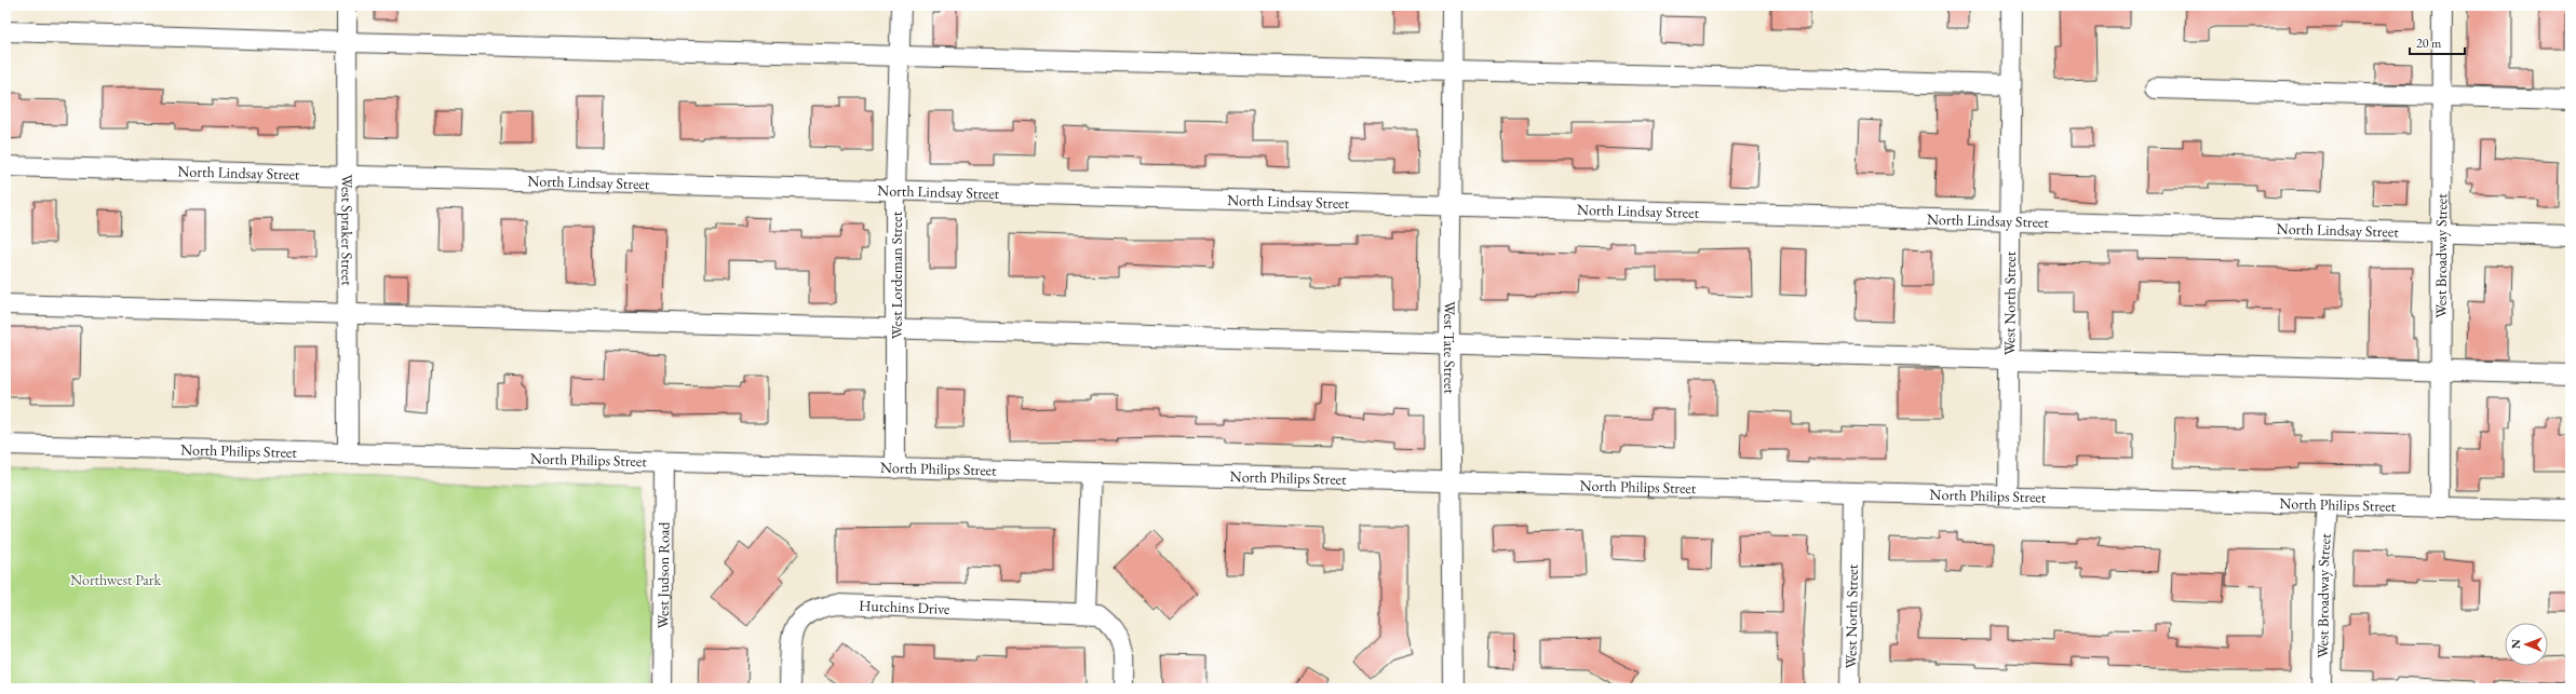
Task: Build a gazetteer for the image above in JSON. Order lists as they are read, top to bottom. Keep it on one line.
{"streets":{"street":["North Lindsay Street","West Spraker Street","West Broadway Street","West Lordeman Street","West North Street","West Tate Street","North Philips Street","West Judson Road","Hutchins Drive"]},"crossings":[["North Lindsay Street","West Spraker Street"],["North Lindsay Street","West Broadway Street"],["North Lindsay Street","West Lordeman Street"],["North Lindsay Street","West North Street"],["North Lindsay Street","West Tate Street"],["West Spraker Street","North Philips Street"],["West Broadway Street","North Philips Street"],["West Lordeman Street","North Philips Street"],["West North Street","North Philips Street"],["West Tate Street","North Philips Street"],["North Philips Street","West Judson Road"]],"parks":["Northwest Park"],"scale_bar":"20 m","north":"left"}
